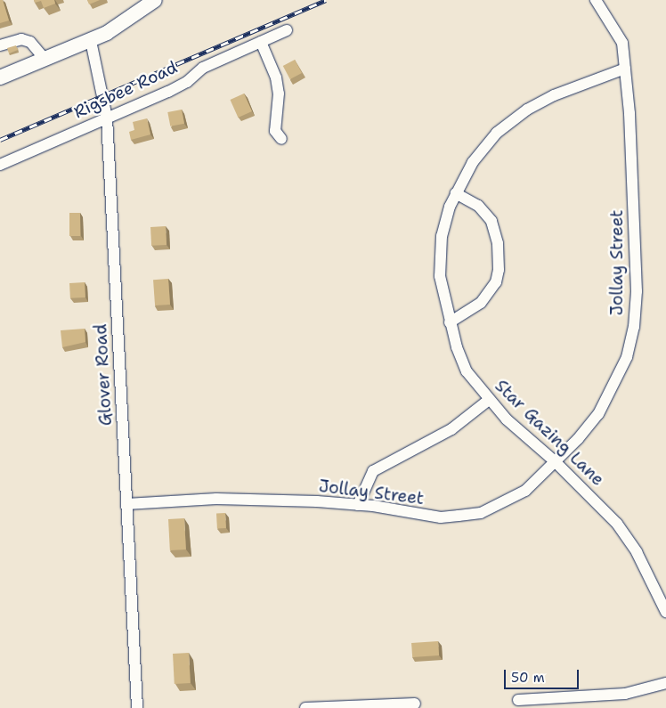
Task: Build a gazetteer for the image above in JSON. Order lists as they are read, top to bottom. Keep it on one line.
{"streets":{"street":["Rigsbee Road","Jollay Street","Glover Road","Star Gazing Lane"]},"crossings":[["Rigsbee Road","Glover Road"],["Jollay Street","Glover Road"],["Jollay Street","Star Gazing Lane"]],"scale_bar":"50 m"}
